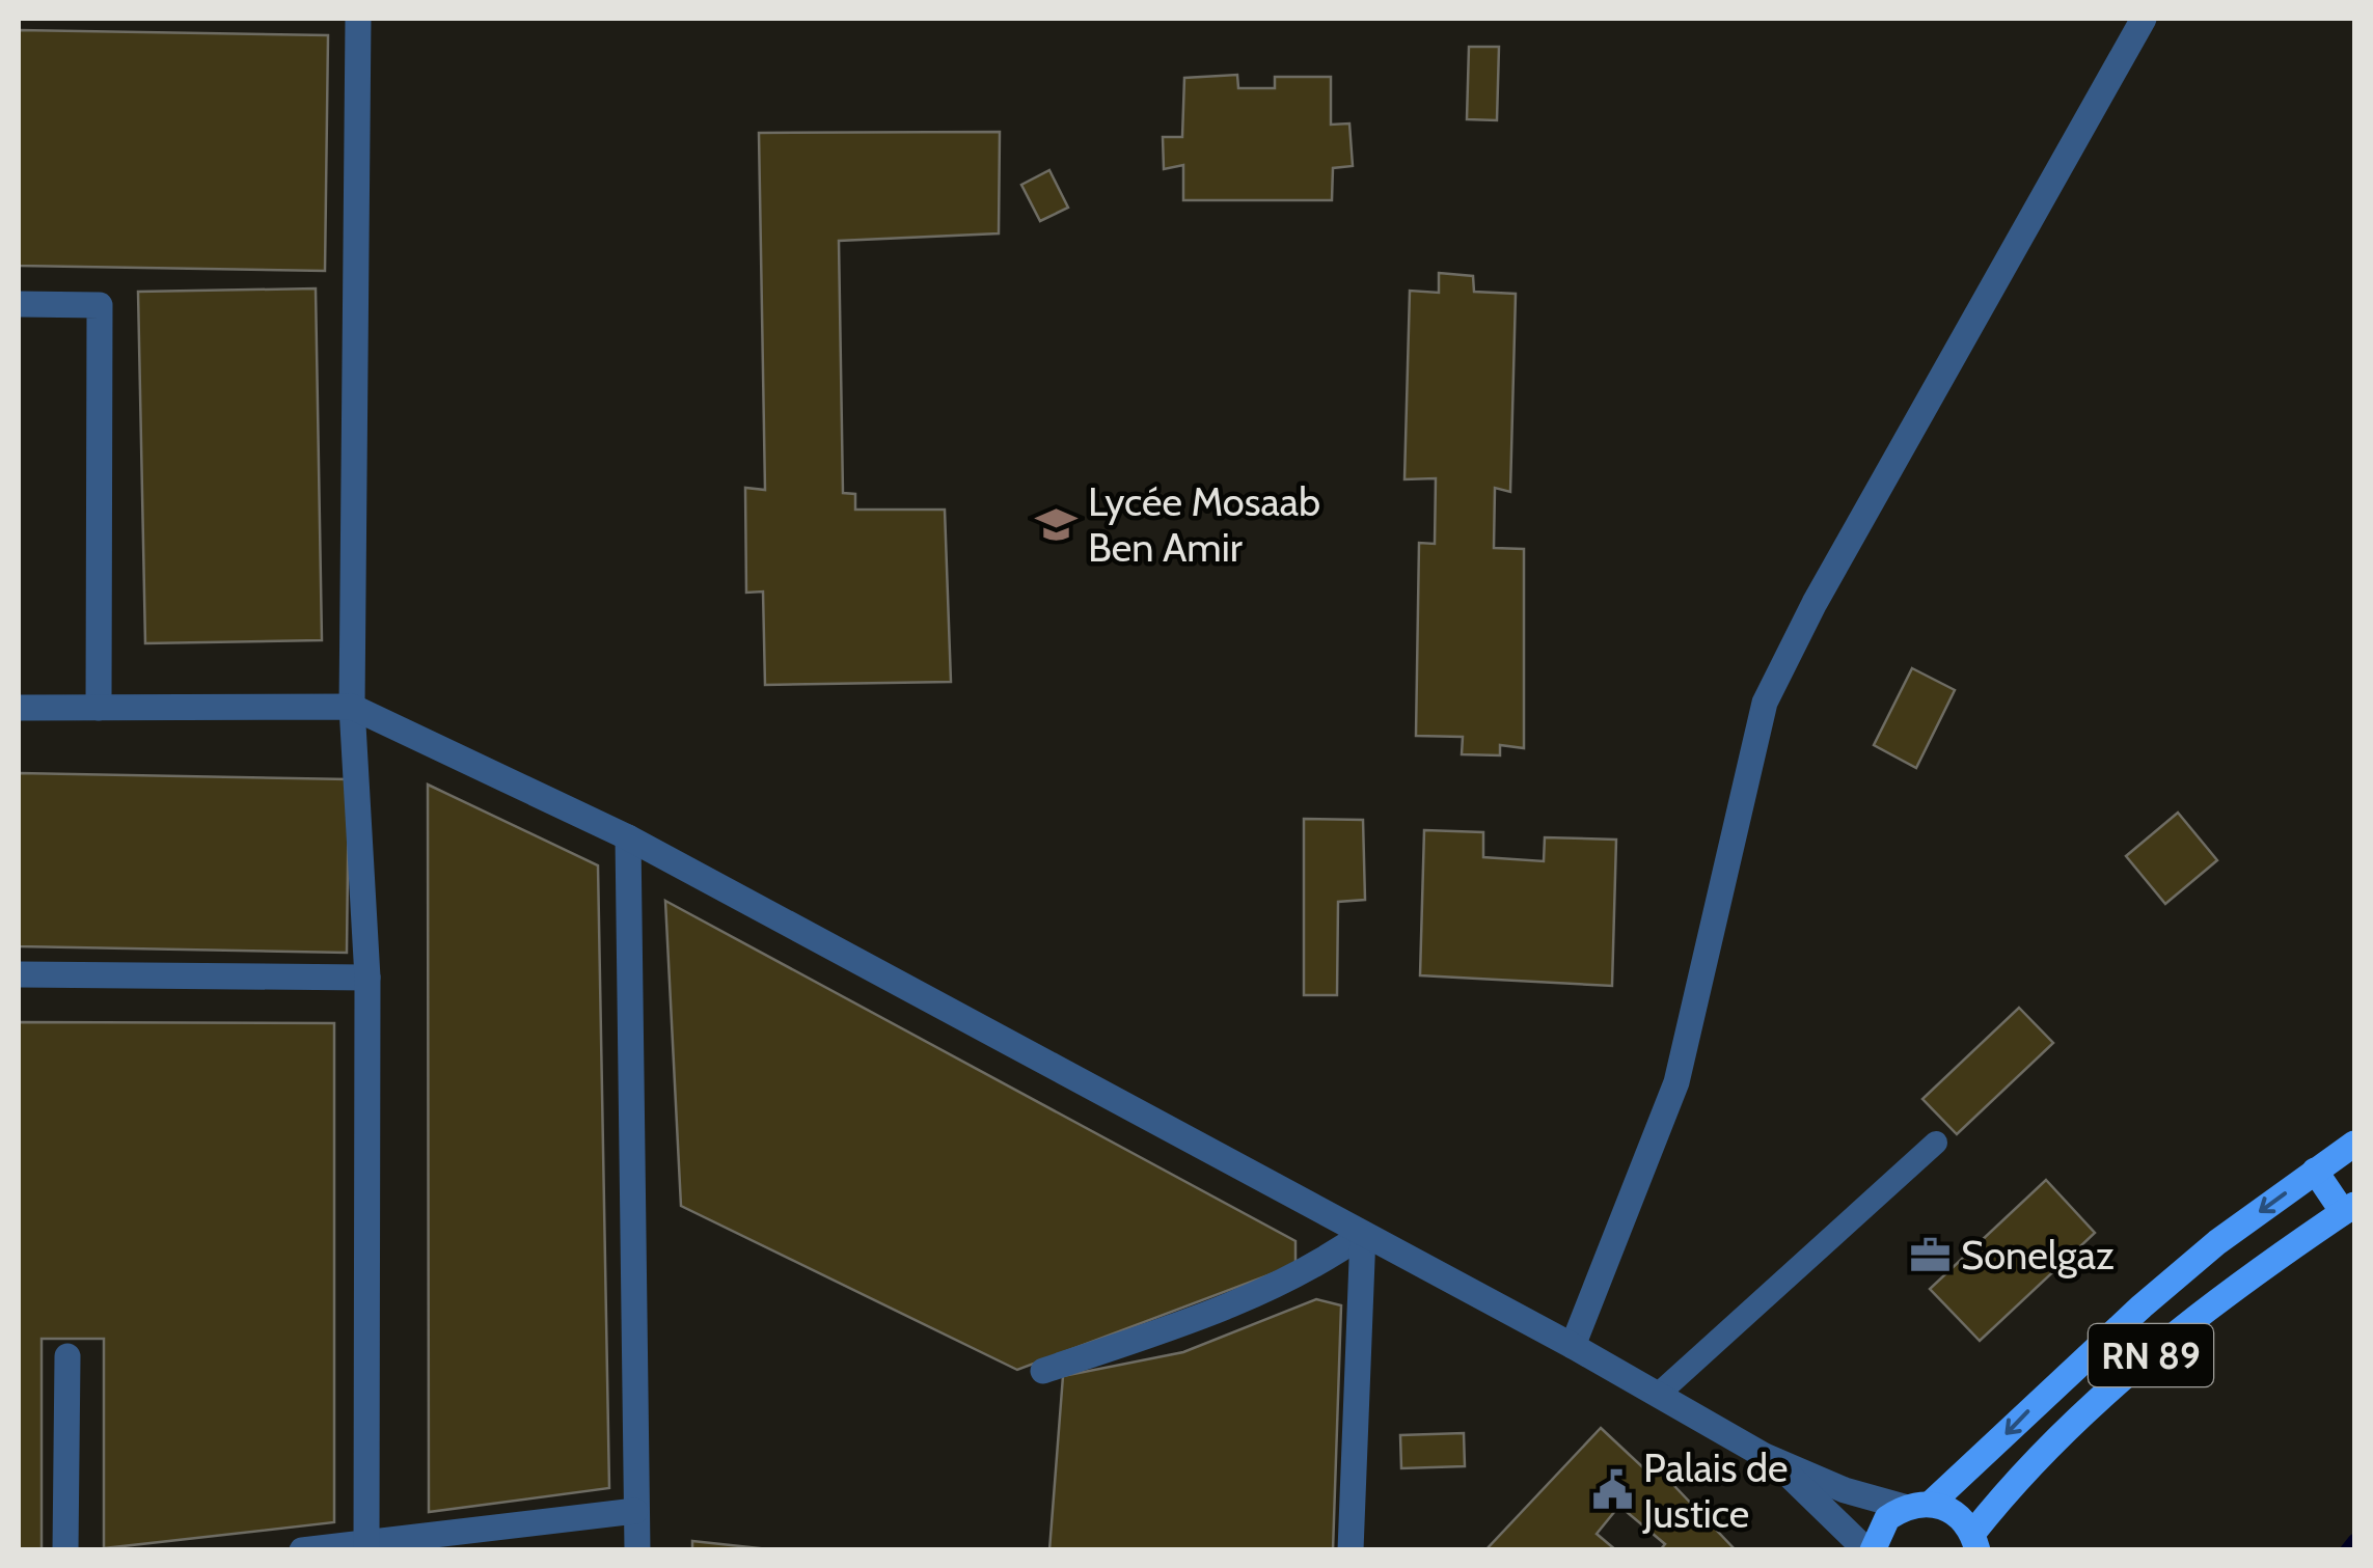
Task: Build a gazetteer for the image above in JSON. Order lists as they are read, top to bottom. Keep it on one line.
{"streets":{"main road":["RN 89"]},"places":{"school or university":["Lycée Mosaab Ben Amir"],"office":["Sonelgaz"],"public building":["Palais de Justice"]}}
